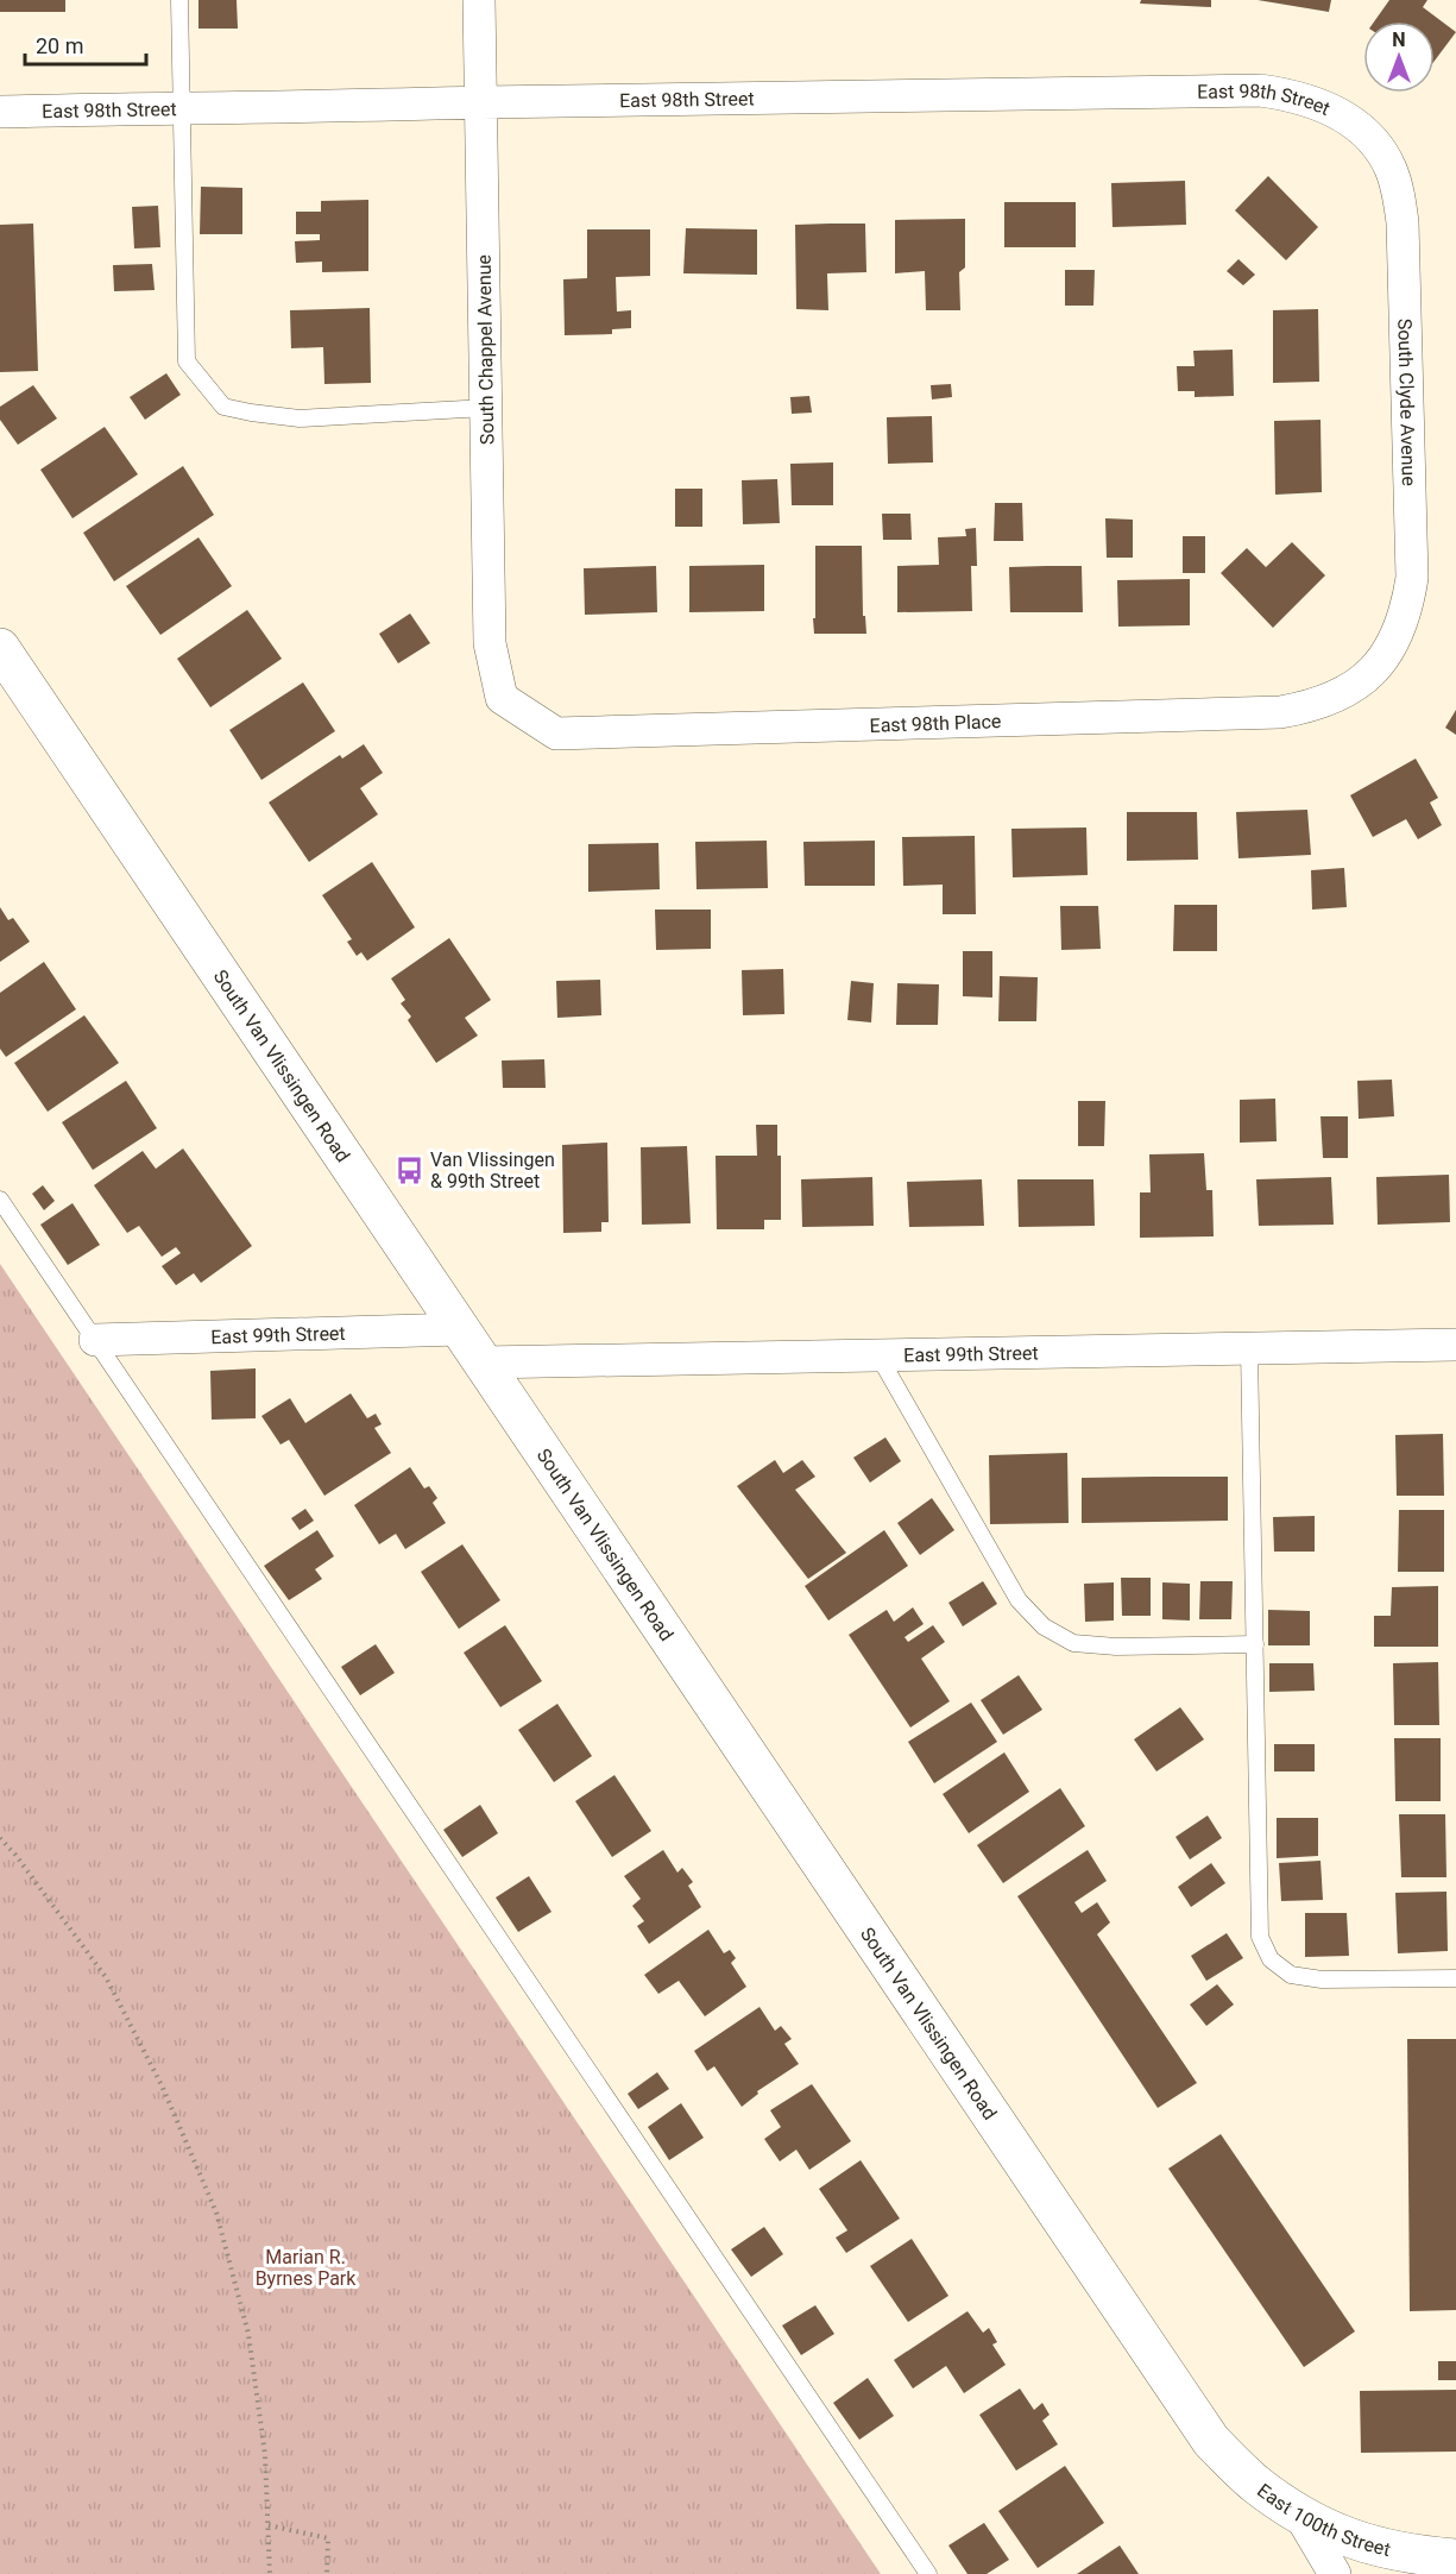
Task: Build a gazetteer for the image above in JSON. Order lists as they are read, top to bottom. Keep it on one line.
{"streets":{"main road":["South Van Vlissingen Road","East 100th Street"],"street":["East 98th Street","South Chappel Avenue","South Clyde Avenue","East 98th Place","East 99th Street"]},"crossings":[["East 98th Street","South Chappel Avenue"],["East 98th Street","South Clyde Avenue"],["South Chappel Avenue","East 98th Place"],["South Clyde Avenue","East 98th Place"],["South Van Vlissingen Road","East 99th Street"],["South Van Vlissingen Road","East 100th Street"]],"parks":["Marian R. Byrnes Park"],"places":{"bus stop":["Van Vlissingen & 99th Street"]},"scale_bar":"20 m","north":"top"}
